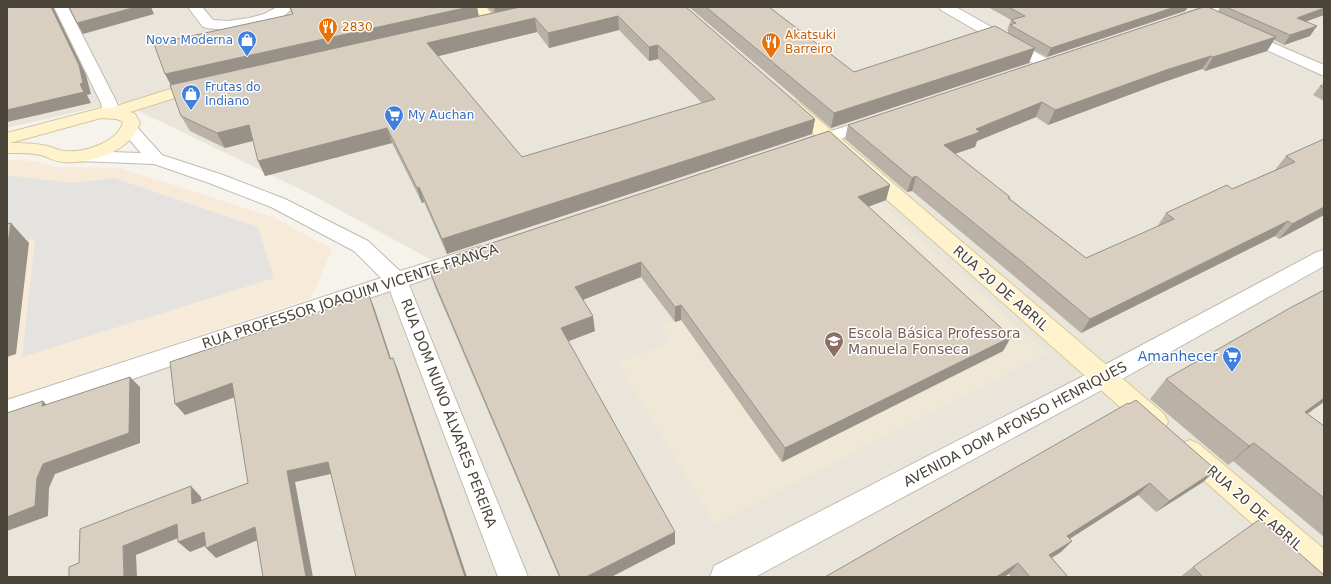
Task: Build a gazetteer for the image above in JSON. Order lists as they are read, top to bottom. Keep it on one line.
{"streets":{"street":["RUA 20 DE ABRIL","RUA PROFESSOR JOAQUIM VICENTE FRANÇA","RUA DOM NUNO ÁLVARES PEREIRA","AVENIDA DOM AFONSO HENRIQUES"]},"crossings":[["RUA 20 DE ABRIL","AVENIDA DOM AFONSO HENRIQUES"],["RUA PROFESSOR JOAQUIM VICENTE FRANÇA","RUA DOM NUNO ÁLVARES PEREIRA"]],"places":{"restaurant":["2830","Akatsuki Barreiro"],"shop":["Nova Moderna","Frutas do Indiano"],"supermarket":["My Auchan","Amanhecer"],"school or university":["Escola Básica Professora Manuela Fonseca"]}}
